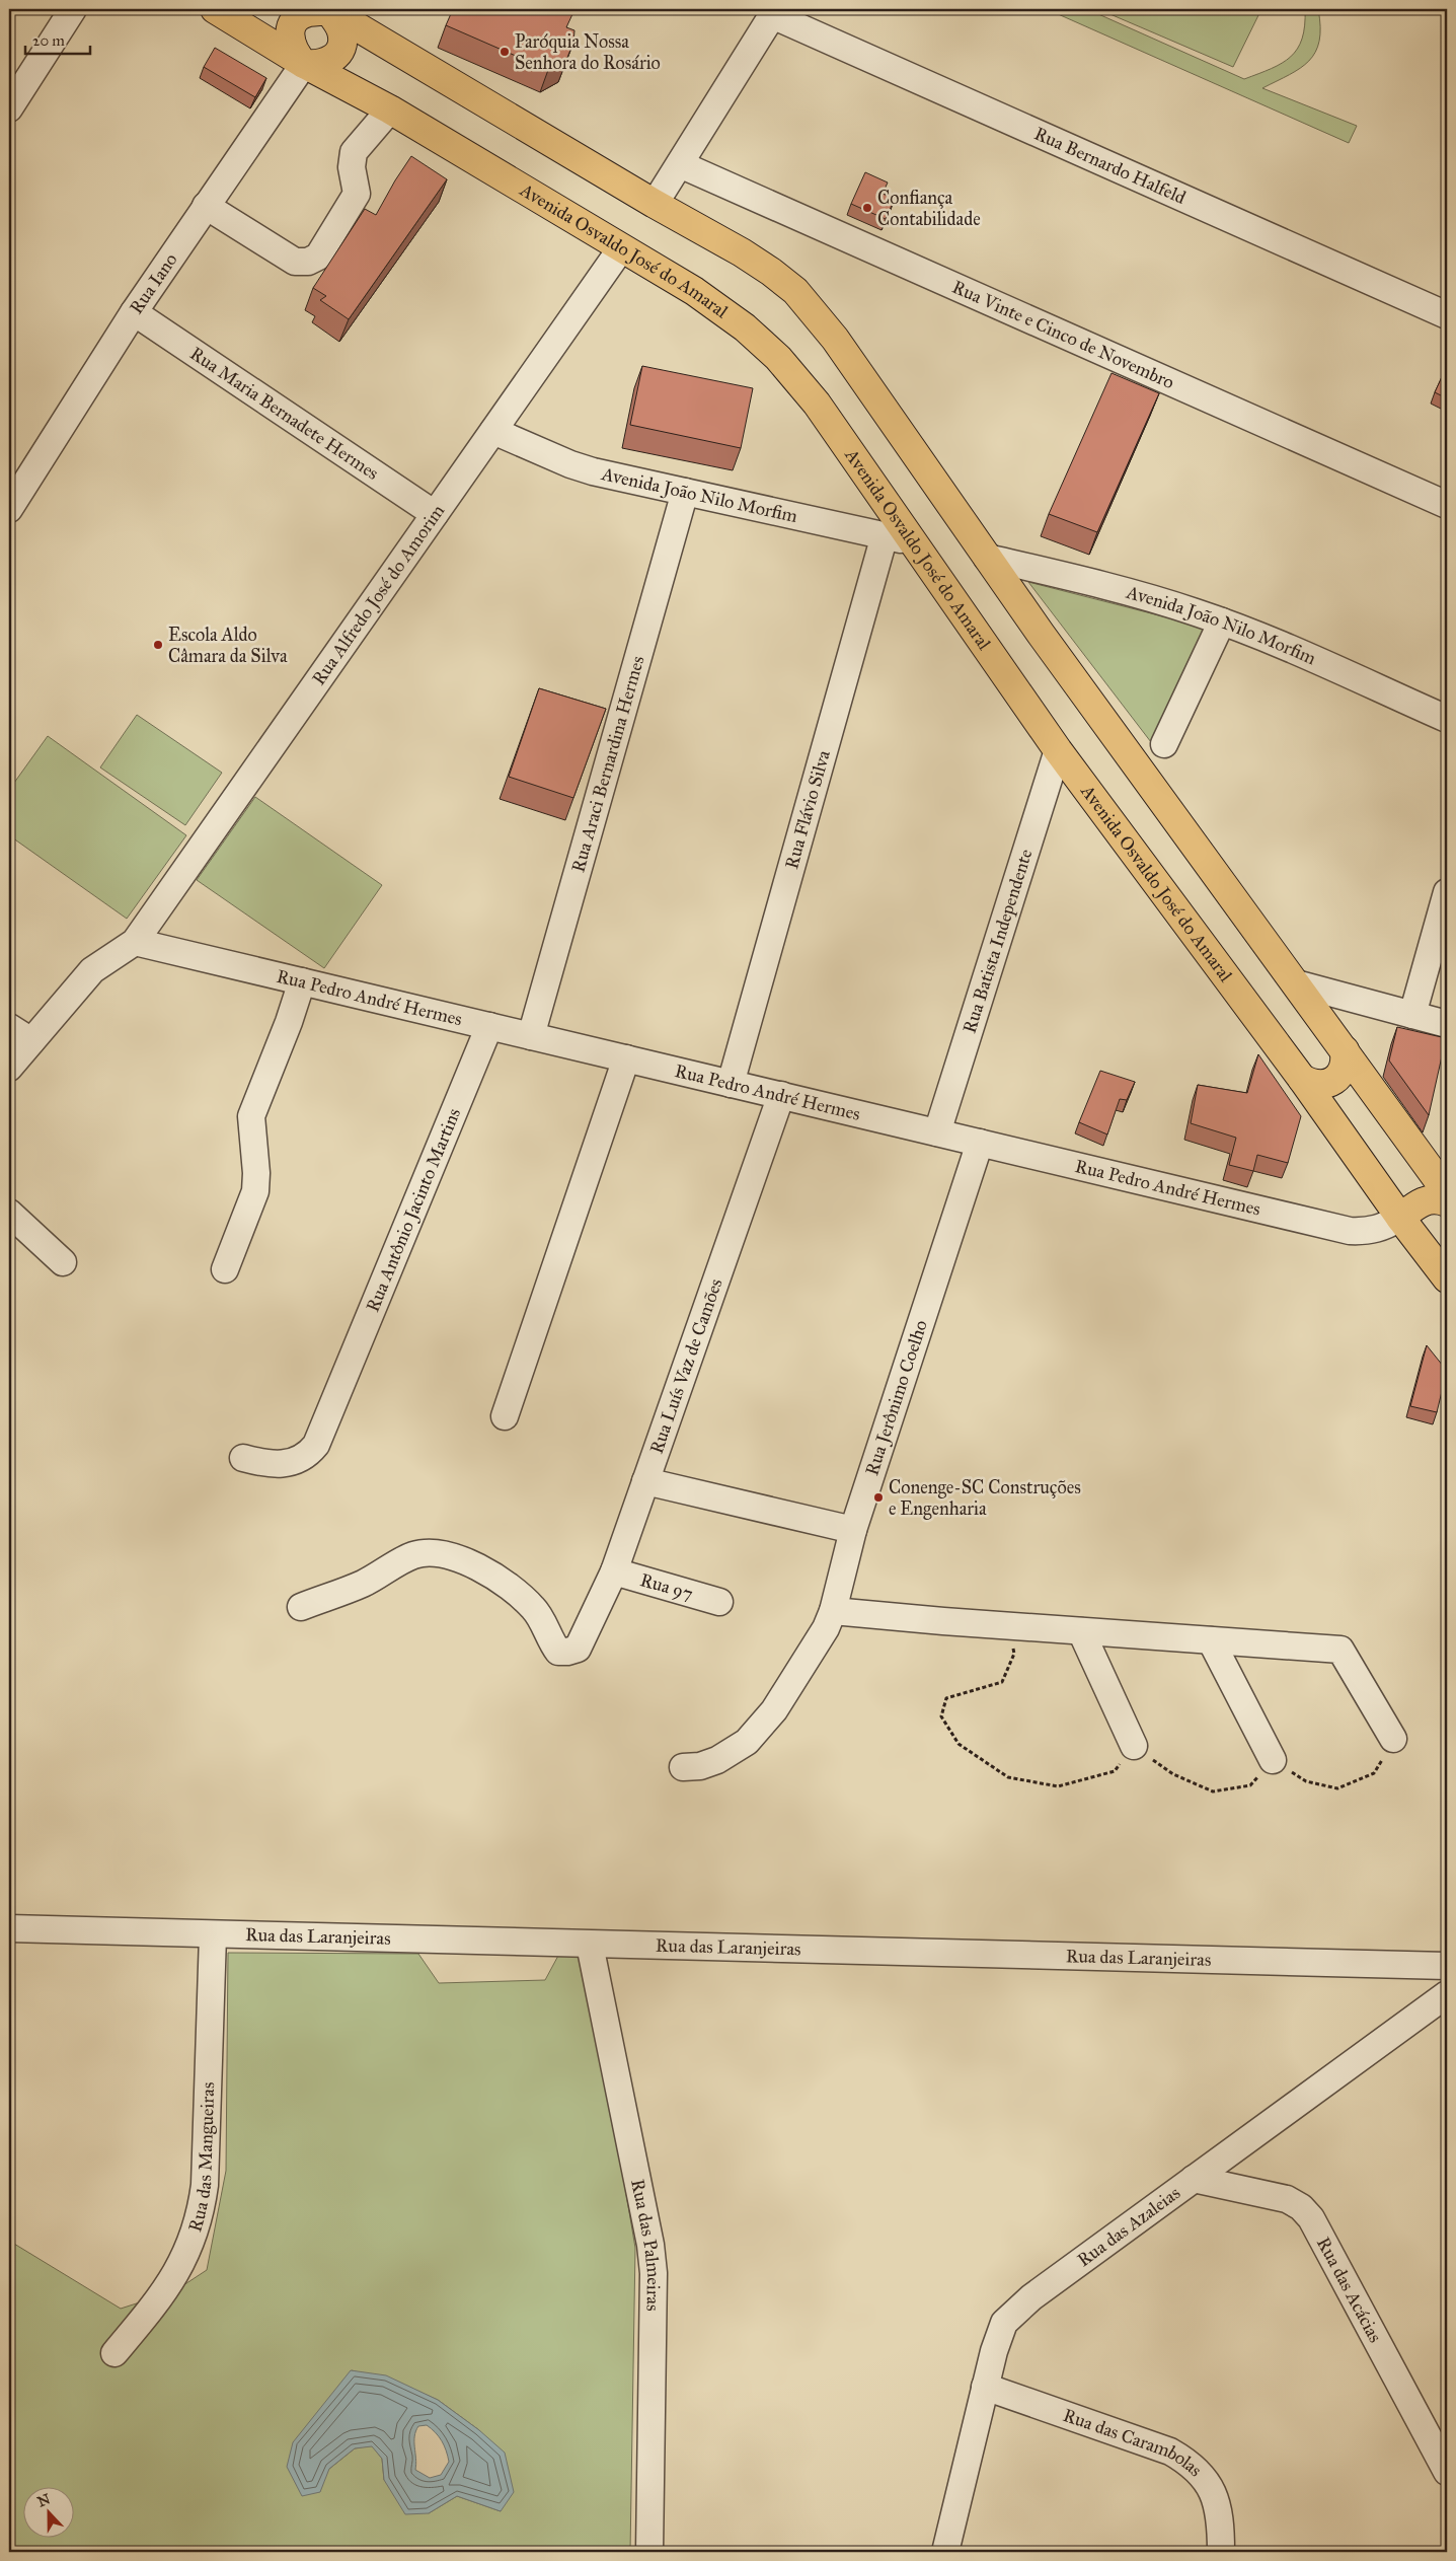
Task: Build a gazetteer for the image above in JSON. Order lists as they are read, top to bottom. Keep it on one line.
{"streets":{"main road":["Avenida Osvaldo José do Amaral"],"street":["Rua Bernardo Halfeld","Rua Iano","Rua Vinte e Cinco de Novembro","Rua Maria Bernadete Hermes","Avenida João Nilo Morfim","Rua Alfredo José do Amorim","Rua Araci Bernardina Hermes","Rua Flávio Silva","Rua Batista Independente","Rua Pedro André Hermes","Rua Antônio Jacinto Martins","Rua Luís Vaz de Camões","Rua Jerônimo Coelho","Rua 97","Rua das Laranjeiras","Rua das Mangueiras","Rua das Azaleias","Rua das Palmeiras","Rua das Acácias","Rua das Carambolas"]},"crossings":[["Avenida Osvaldo José do Amaral","Rua Iano"],["Avenida Osvaldo José do Amaral","Avenida João Nilo Morfim"],["Avenida Osvaldo José do Amaral","Rua Alfredo José do Amorim"],["Avenida Osvaldo José do Amaral","Rua Batista Independente"],["Avenida Osvaldo José do Amaral","Rua Pedro André Hermes"],["Rua Iano","Rua Maria Bernadete Hermes"],["Rua Maria Bernadete Hermes","Rua Alfredo José do Amorim"],["Avenida João Nilo Morfim","Rua Alfredo José do Amorim"],["Avenida João Nilo Morfim","Rua Araci Bernardina Hermes"],["Avenida João Nilo Morfim","Rua Flávio Silva"],["Rua Alfredo José do Amorim","Rua Pedro André Hermes"],["Rua Araci Bernardina Hermes","Rua Pedro André Hermes"],["Rua Flávio Silva","Rua Pedro André Hermes"],["Rua Batista Independente","Rua Pedro André Hermes"],["Rua Pedro André Hermes","Rua Antônio Jacinto Martins"],["Rua Pedro André Hermes","Rua Luís Vaz de Camões"],["Rua Pedro André Hermes","Rua Jerônimo Coelho"],["Rua Luís Vaz de Camões","Rua 97"],["Rua das Laranjeiras","Rua das Mangueiras"],["Rua das Laranjeiras","Rua das Palmeiras"],["Rua das Azaleias","Rua das Acácias"],["Rua das Azaleias","Rua das Carambolas"]],"places":["Paróquia Nossa Senhora do Rosário","Confiança Contabilidade","Escola Aldo Câmara da Silva","Conenge-SC Construções e Engenharia"],"scale_bar":"20 m","north":"top"}
